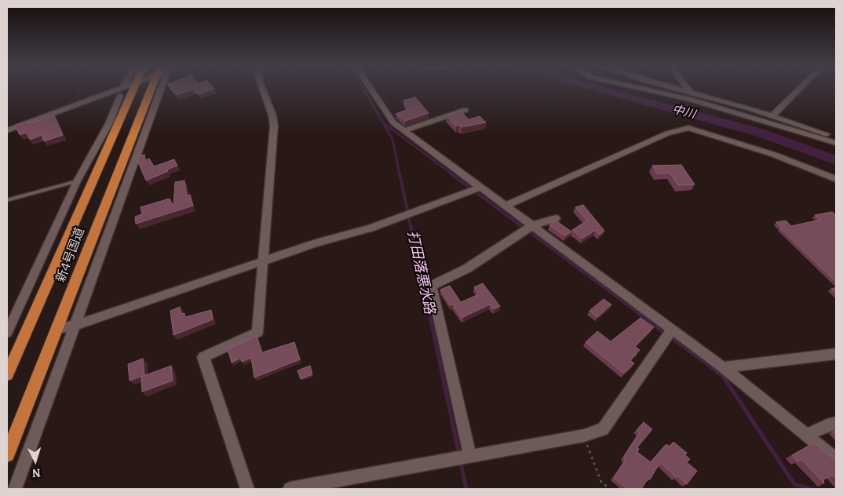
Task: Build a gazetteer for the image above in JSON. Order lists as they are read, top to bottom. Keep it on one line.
{"streets":{"highway":["新4号国道"]},"water":["中川","打田落悪水路"],"north":"bottom"}
